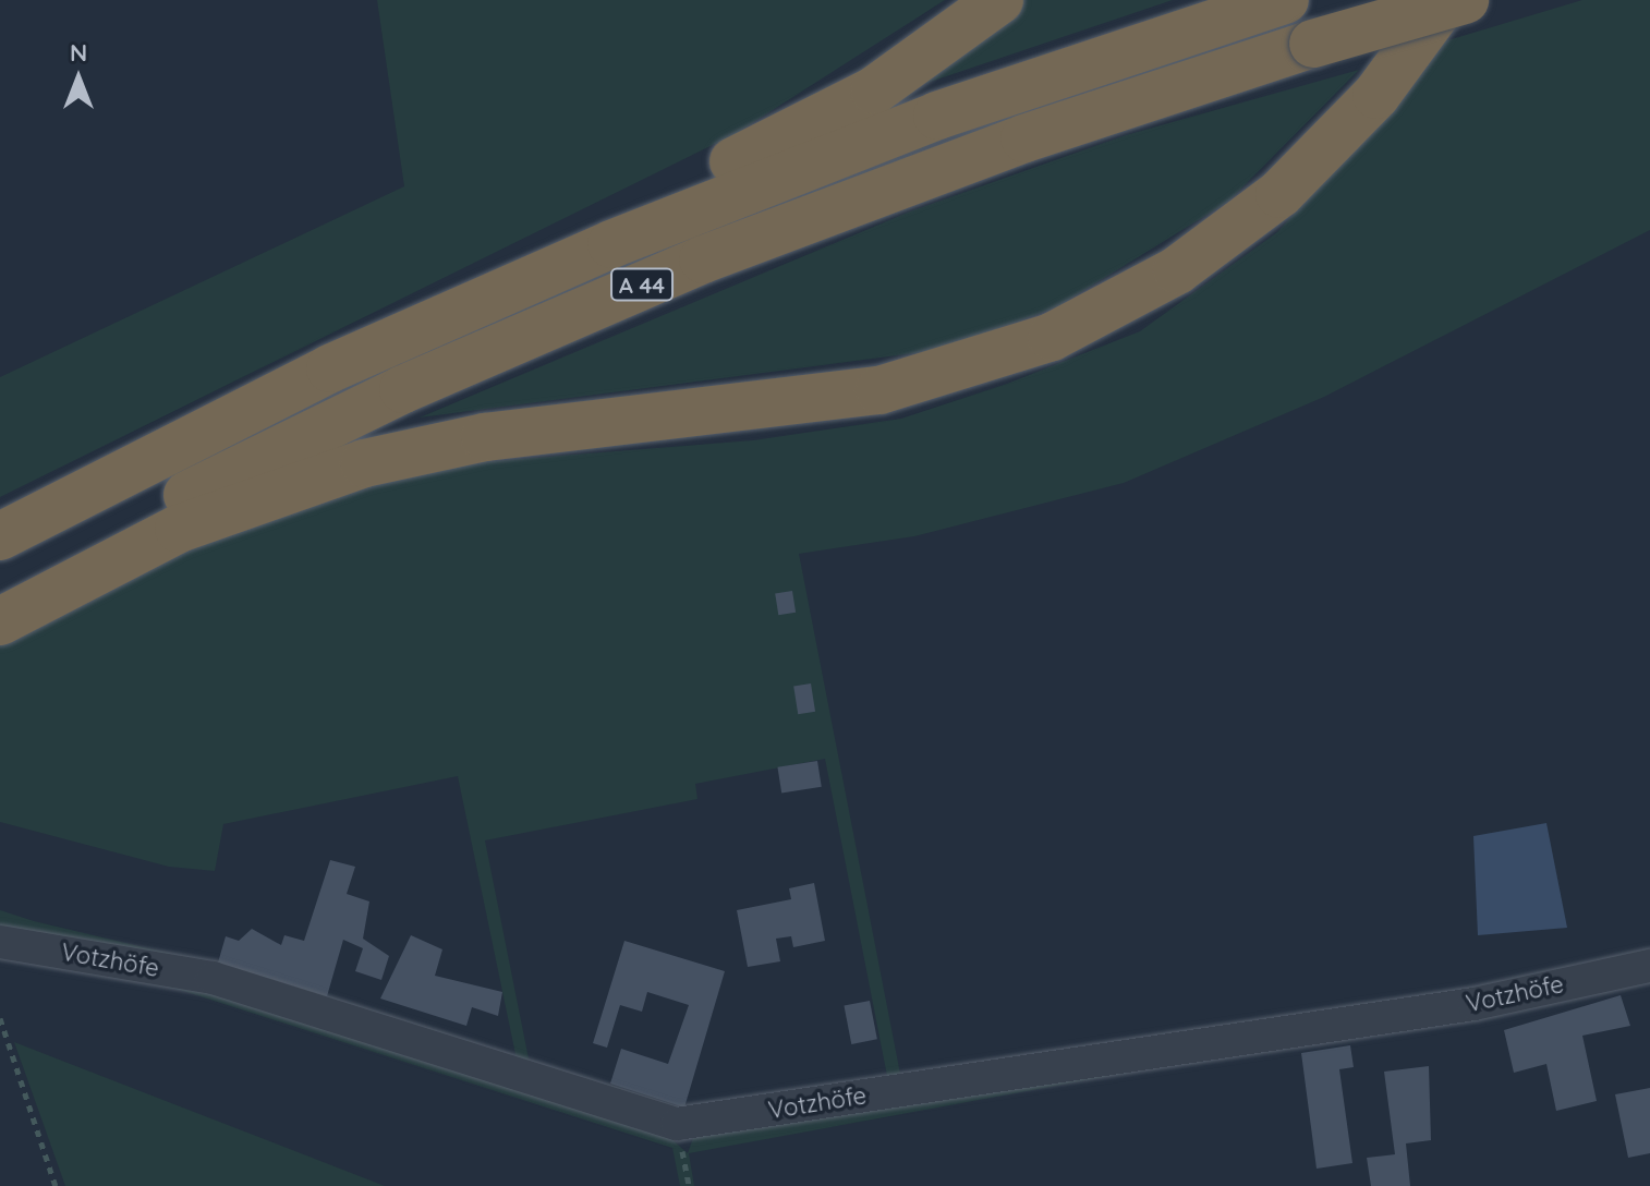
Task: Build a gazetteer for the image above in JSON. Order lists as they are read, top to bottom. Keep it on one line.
{"streets":{"highway":["A 44"],"street":["Votzhöfe"]},"north":"top"}
